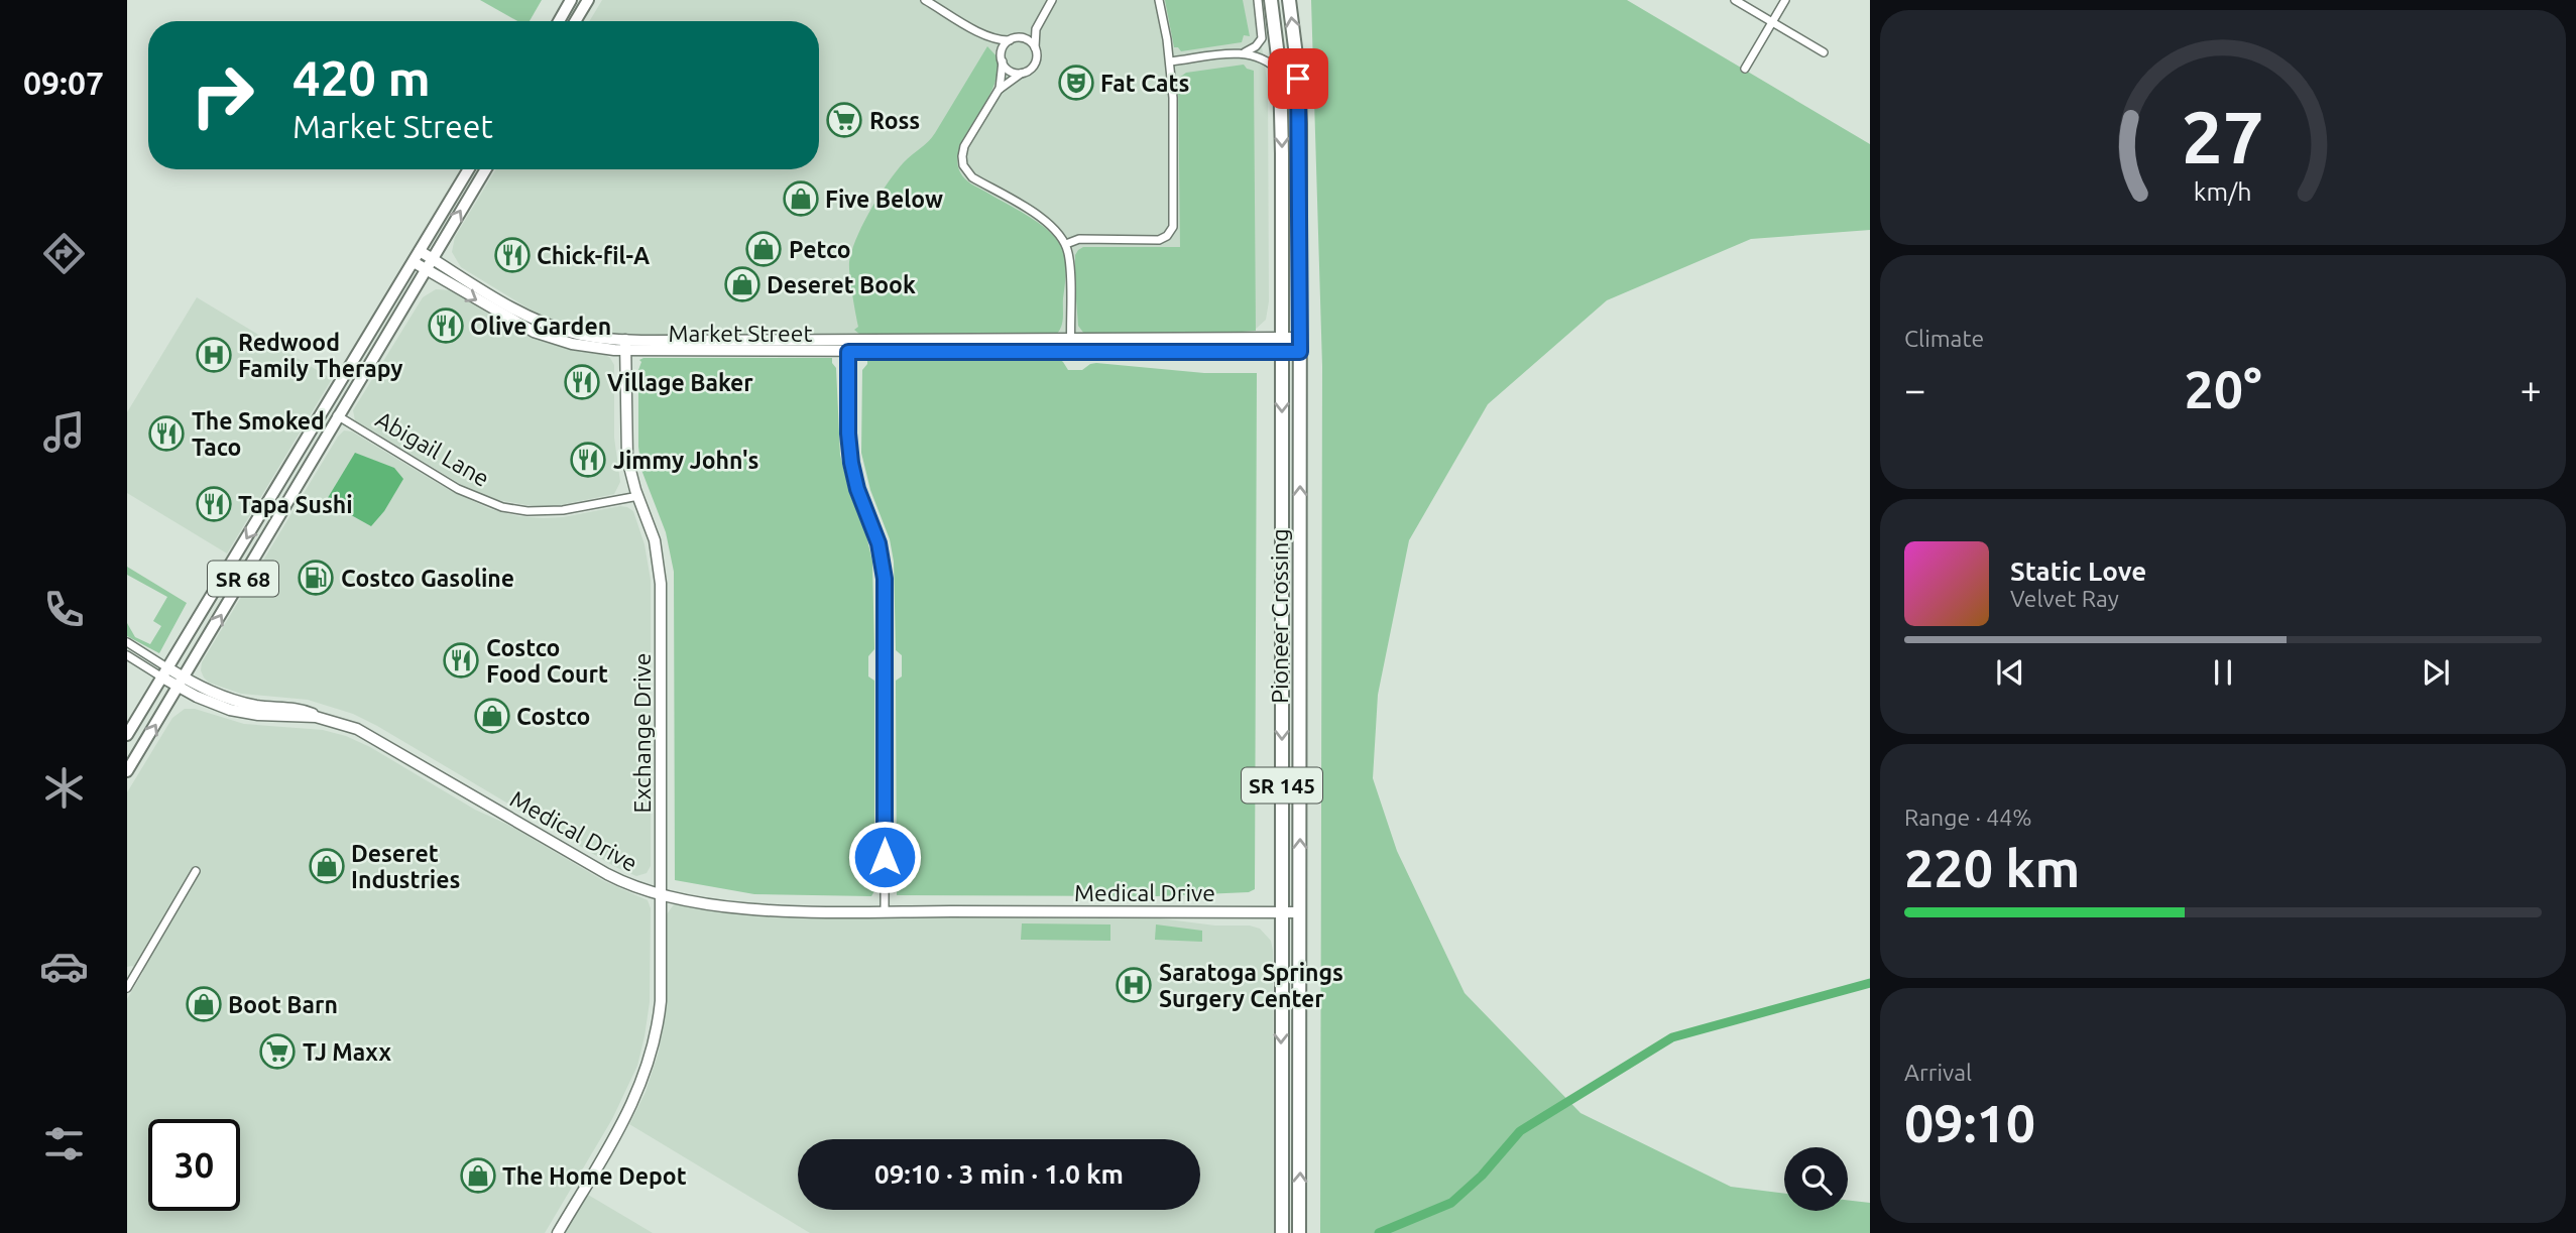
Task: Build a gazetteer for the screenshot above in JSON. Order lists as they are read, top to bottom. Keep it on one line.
{"streets":{"highway":["Pioneer Crossing","SR 145"],"main road":["SR 68"],"street":["Market Street","Abigail Lane","Exchange Drive","Medical Drive"]},"crossings":[["Market Street","SR 68"],["Market Street","Pioneer Crossing"],["Market Street","Exchange Drive"],["Abigail Lane","SR 68"],["Abigail Lane","Exchange Drive"],["SR 68","Medical Drive"],["Pioneer Crossing","Medical Drive"],["Exchange Drive","Medical Drive"]],"places":{"theatre":["Fat Cats"],"supermarket":["Ross","TJ Maxx"],"shop":["Five Below","Petco","Deseret Book","Costco","Deseret Industries","Boot Barn","The Home Depot"],"restaurant":["Chick-fil-A","Olive Garden","Village Baker","The Smoked Taco","Jimmy John's","Tapa Sushi","Costco Food Court"],"hospital":["Redwood Family Therapy","Saratoga Springs Surgery Center"],"fuel station":["Costco Gasoline"]},"page":{"tabs":"09:07","turn":["420 m","Market Street"],"tile":["Climate",["Range · 44%","220 km"],["Arrival","09:10"]],"heat":["−","20°","+"],"song":["Static Love","Velvet Ray"],"limit":"30","trip":"09:10 · 3 min · 1.0 km","gauge":["27","km/h"]}}
